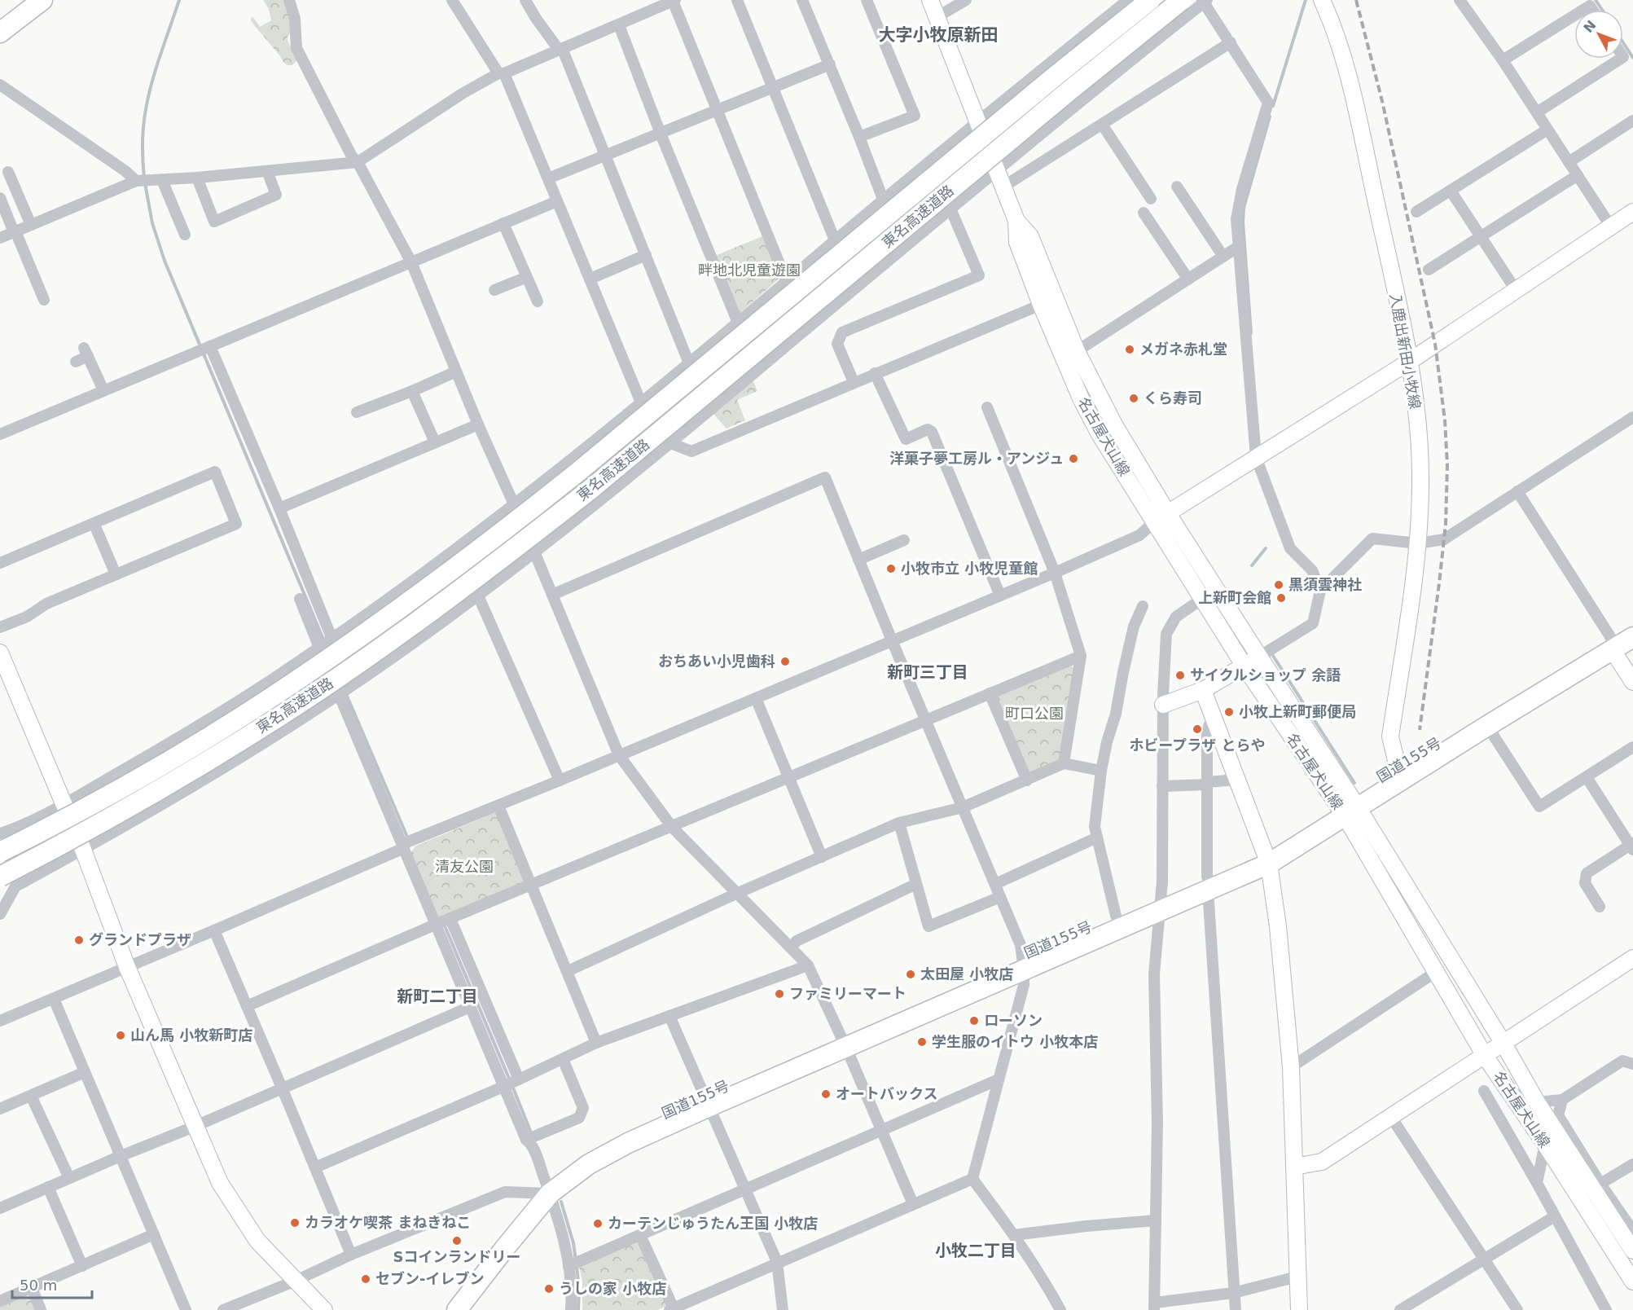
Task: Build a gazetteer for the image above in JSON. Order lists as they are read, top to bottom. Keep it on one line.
{"streets":{"highway":["東名高速道路","国道155号"],"main road":["入鹿出新田小牧線","名古屋犬山線"]},"crossings":[["入鹿出新田小牧線","国道155号"],["名古屋犬山線","国道155号"]],"districts":["大字小牧原新田","新町三丁目","新町二丁目","小牧二丁目"],"parks":["畔地北児童遊園","町口公園","清友公園"],"places":["メガネ赤札堂","くら寿司","洋菓子夢工房ル・アンジュ","小牧市立 小牧児童館","黒須雲神社","上新町会館","おちあい小児歯科","サイクルショップ 余語","小牧上新町郵便局","ホビープラザ とらや","グランドプラザ","太田屋 小牧店","ファミリーマート","ローソン","山ん馬 小牧新町店","学生服のイトウ 小牧本店","オートバックス","カラオケ喫茶 まねきねこ","カーテンじゅうたん王国 小牧店","Sコインランドリー","セブン-イレブン","うしの家 小牧店"],"scale_bar":"50 m","north":"top left"}
